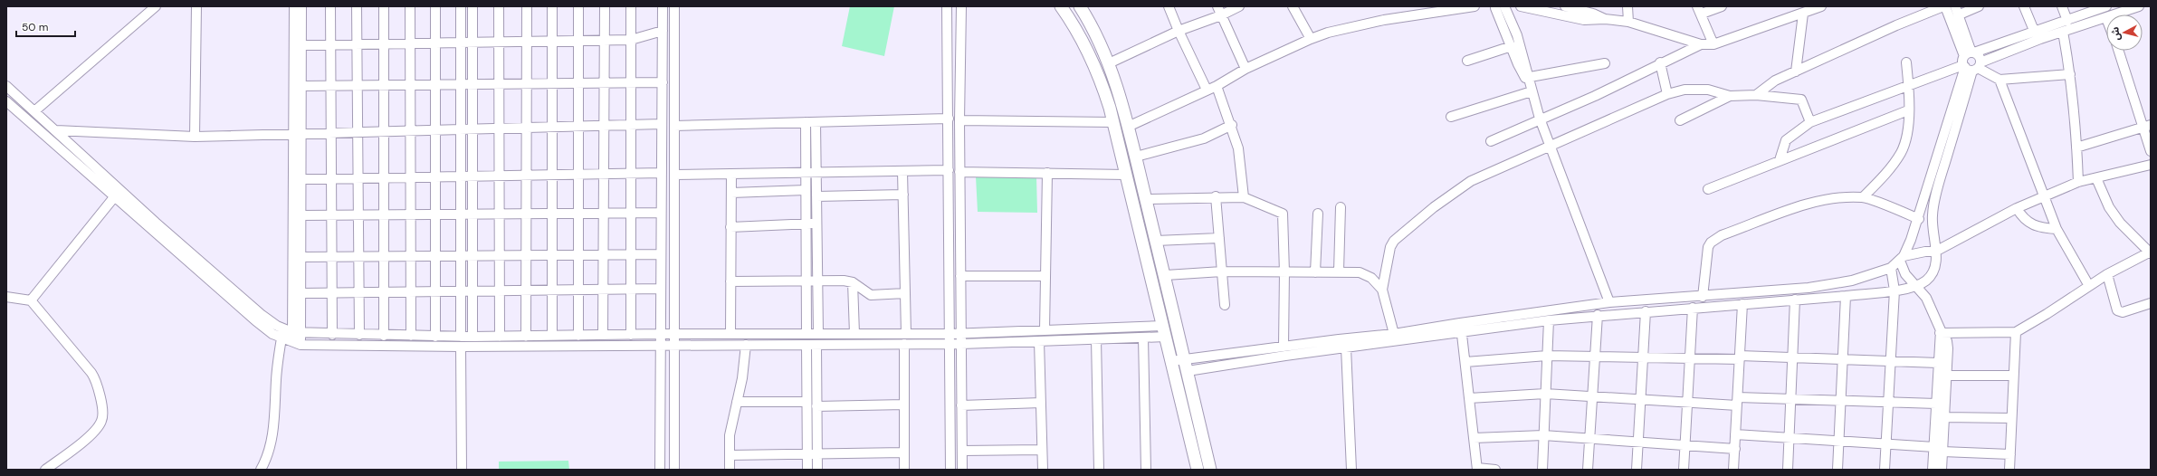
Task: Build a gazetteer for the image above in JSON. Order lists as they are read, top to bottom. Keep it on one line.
{"scale_bar":"50 m","north":"left"}
